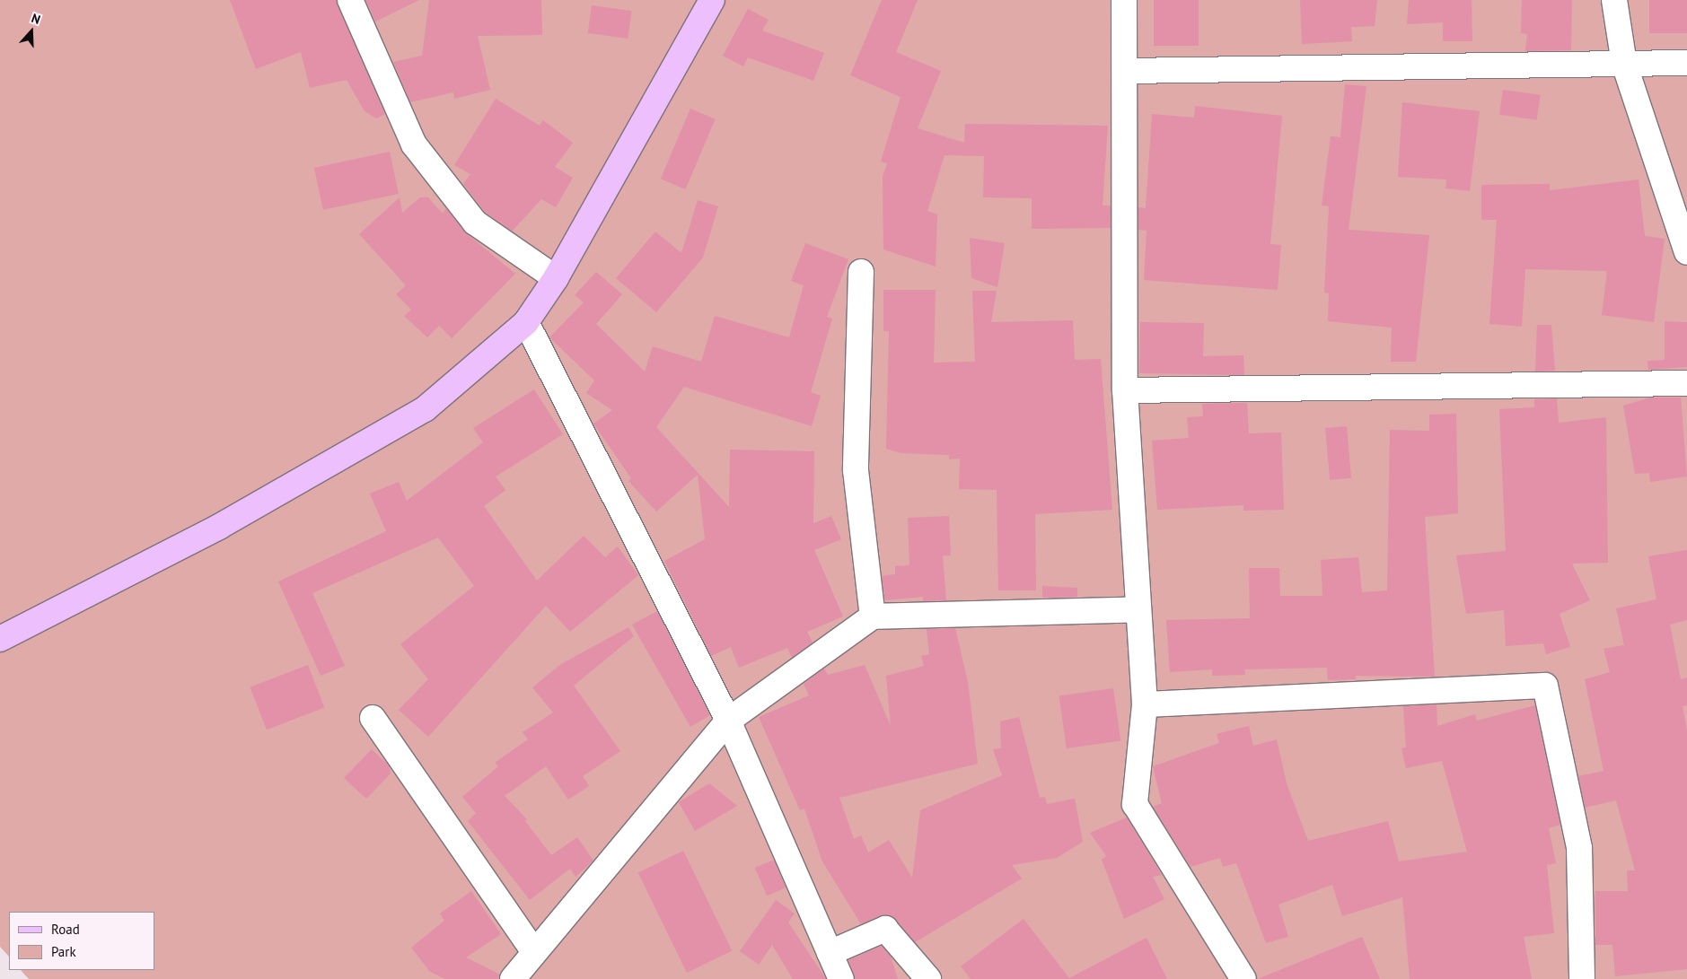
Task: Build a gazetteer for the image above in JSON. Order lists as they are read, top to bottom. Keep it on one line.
{"legend":["Road","Park"],"north":"top"}
